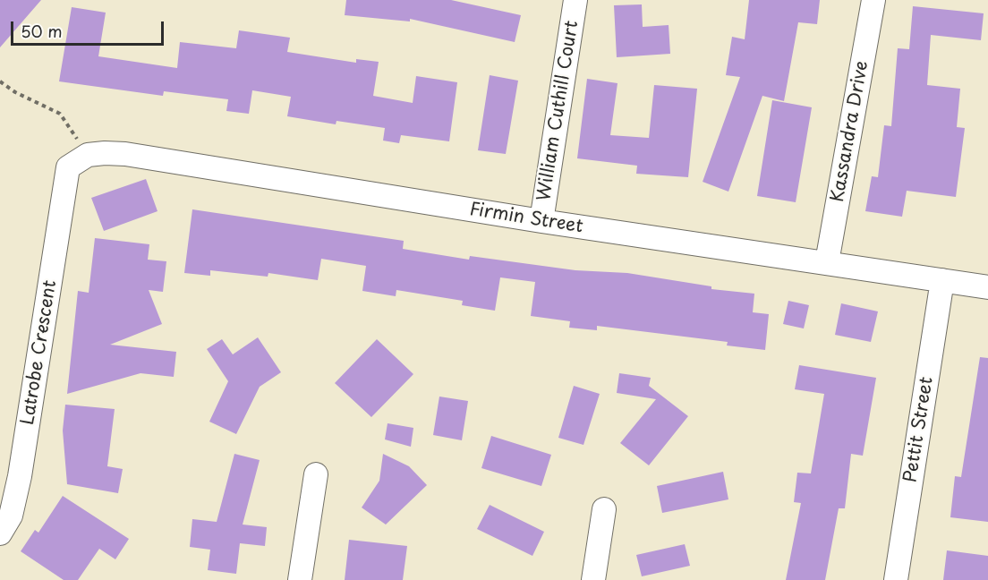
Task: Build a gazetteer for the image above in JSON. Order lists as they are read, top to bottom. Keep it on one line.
{"streets":{"street":["William Cuthill Court","Kassandra Drive","Firmin Street","Latrobe Crescent","Pettit Street"]},"crossings":[["William Cuthill Court","Firmin Street"],["Kassandra Drive","Firmin Street"],["Firmin Street","Latrobe Crescent"],["Firmin Street","Pettit Street"]],"scale_bar":"50 m"}
